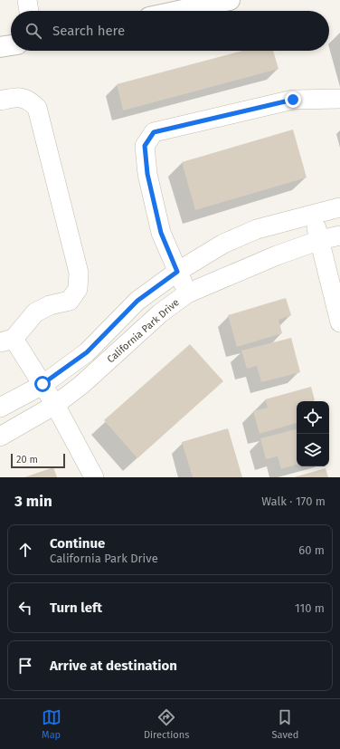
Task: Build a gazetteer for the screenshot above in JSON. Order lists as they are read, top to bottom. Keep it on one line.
{"streets":{"street":["California Park Drive"]},"scale_bar":"20 m","page":{"search":"Search here","scale":"20 m","heading":["3 min","Walk · 170 m"],"list":[["Continue","California Park Drive","60 m"],["Turn left","110 m"],"Arrive at destination"],"nav":["Map","Directions","Saved"]}}
